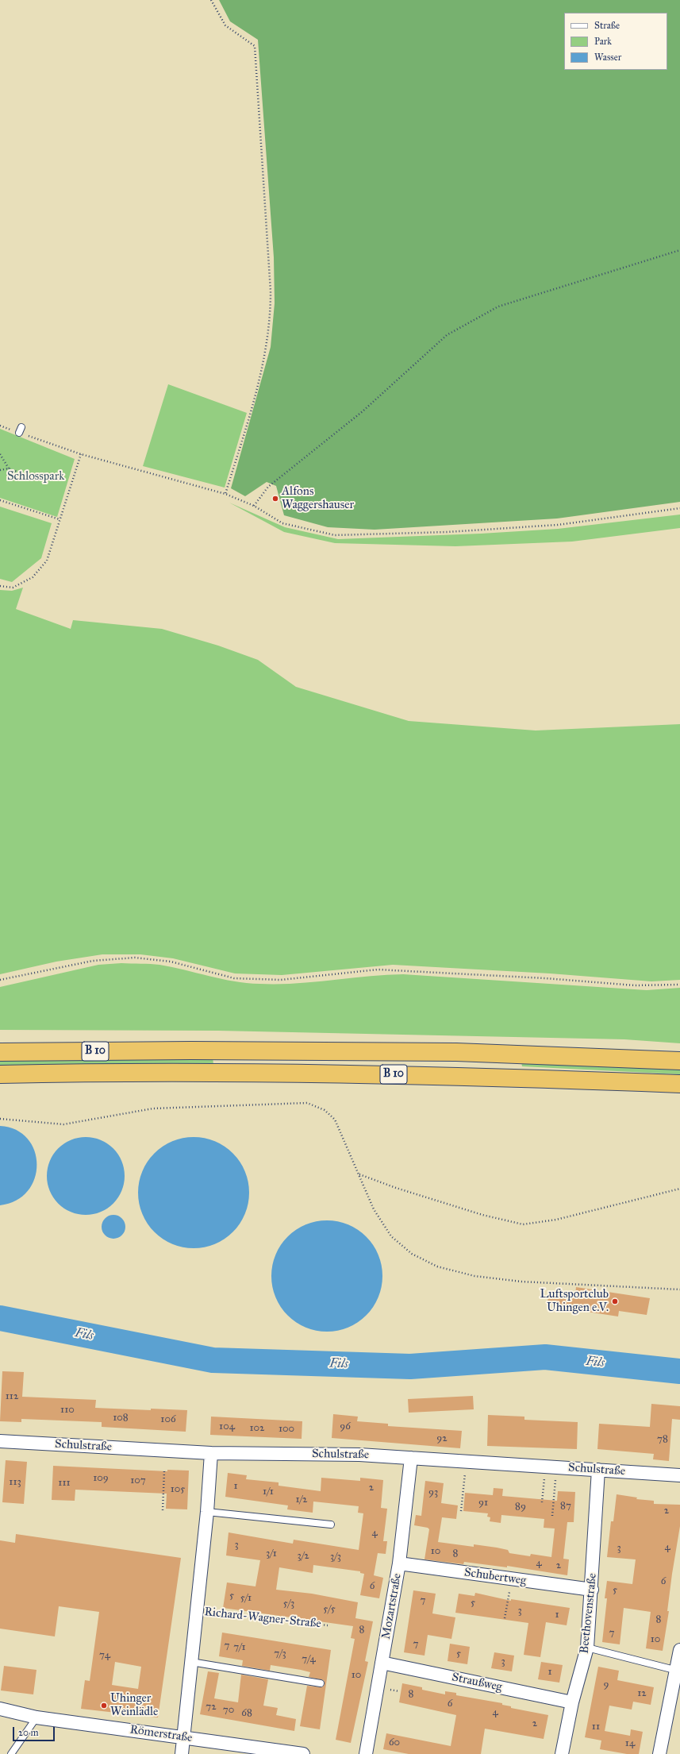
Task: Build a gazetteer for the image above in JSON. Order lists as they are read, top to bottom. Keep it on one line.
{"streets":{"highway":["B 10"],"street":["Schulstraße","Schubertweg","Mozartstraße","Beethovenstraße","Richard-Wagner-Straße","Straußweg","Römerstraße"]},"crossings":[["Schulstraße","Mozartstraße"],["Schulstraße","Beethovenstraße"],["Schulstraße","Richard-Wagner-Straße"],["Schubertweg","Mozartstraße"],["Schubertweg","Beethovenstraße"],["Mozartstraße","Straußweg"],["Beethovenstraße","Straußweg"],["Richard-Wagner-Straße","Römerstraße"]],"water":["Fils"],"parks":["Schlosspark"],"places":["Alfons Waggershauser","Luftsportclub Uhingen e.V.","Uhinger Weinlädle"],"house_numbers":["112","110","108","106","104","96","102","100","92","78","109","107","113","111","1","2","105","1/1","93","1/2","91","87","89","2","4","3","4","3","10","3/1","8","3/2","3/3","4","2","6","6","5","5","5/1","7","5","5/3","5/5","3","1","8","8","7","10","7","7","7/1","7/3","5","74","7/4","3","1","10","9","12","8","6","72","70","4","68","2","11","60","14"],"legend":["Straße","Park","Wasser"],"scale_bar":"20 m"}
